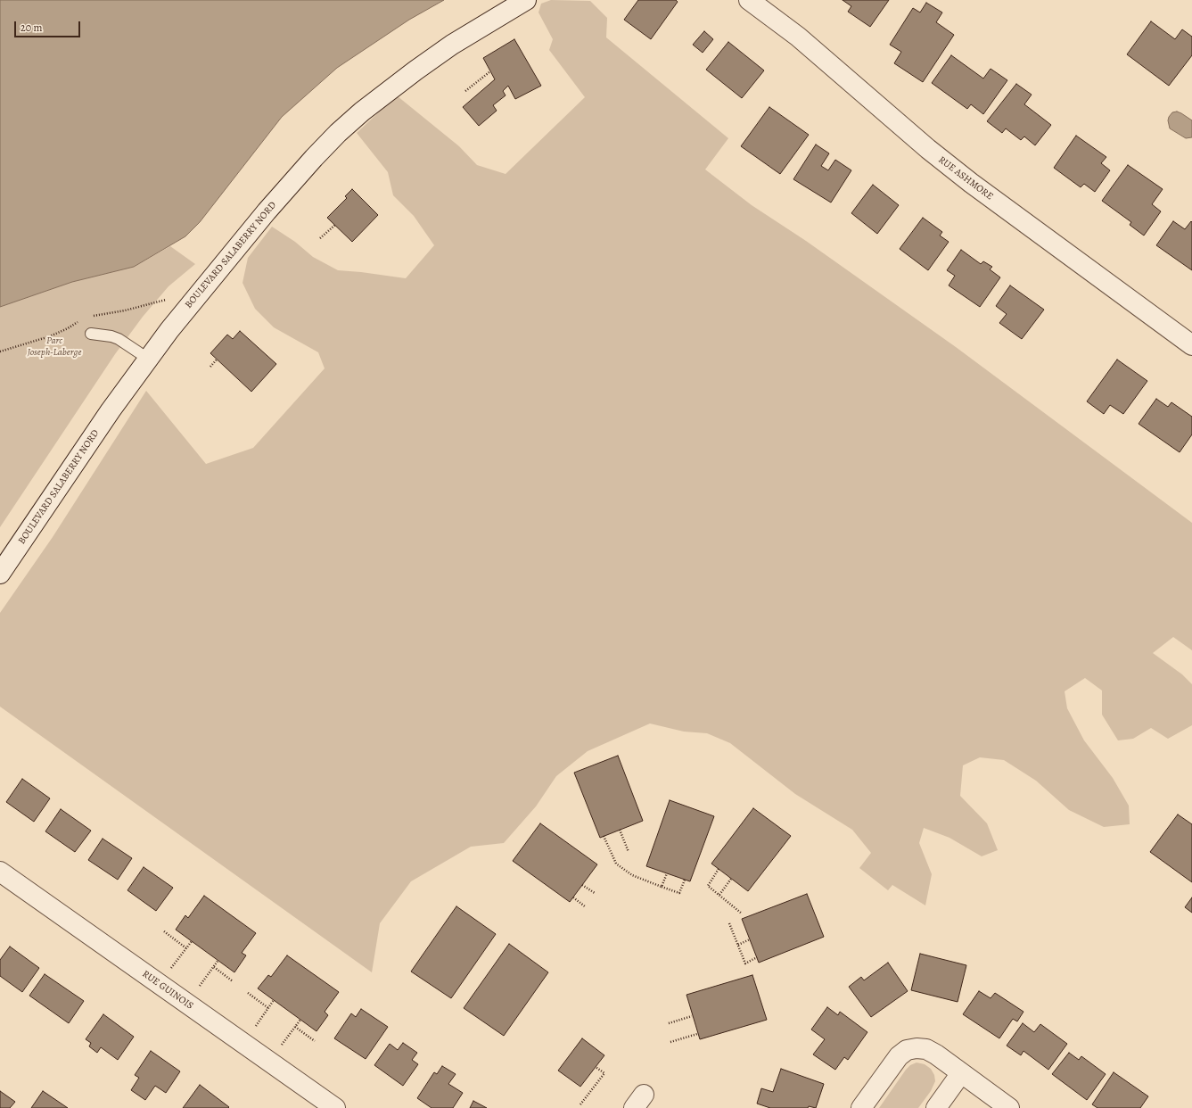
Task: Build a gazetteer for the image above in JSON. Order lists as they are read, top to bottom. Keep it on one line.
{"streets":{"street":["RUE ASHMORE","BOULEVARD SALABERRY NORD","RUE GUINOIS"]},"parks":["Parc Joseph-Laberge"],"scale_bar":"20 m"}
